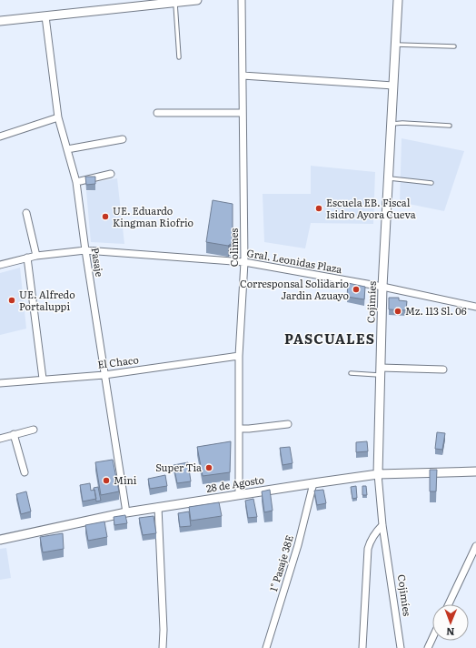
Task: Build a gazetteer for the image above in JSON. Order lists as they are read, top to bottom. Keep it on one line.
{"streets":{"street":["Colimes","Gral. Leonidas Plaza","Pasaje","Cojimíes","El Chaco","28 de Agosto","1° Pasaje 38E"]},"crossings":[["Colimes","Gral. Leonidas Plaza"],["Colimes","El Chaco"],["Colimes","28 de Agosto"],["Gral. Leonidas Plaza","Pasaje"],["Gral. Leonidas Plaza","Cojimíes"],["Pasaje","El Chaco"],["Pasaje","28 de Agosto"],["Cojimíes","28 de Agosto"],["28 de Agosto","1° Pasaje 38E"]],"districts":["PASCUALES"],"places":["Escuela EB. Fiscal Isidro Ayora Cueva","UE. Eduardo Kingman Riofrio","Corresponsal Solidario Jardin Azuayo","UE. Alfredo Portaluppi","Mz. 113 Sl. 06","Super Tia","Mini"],"north":"bottom"}
